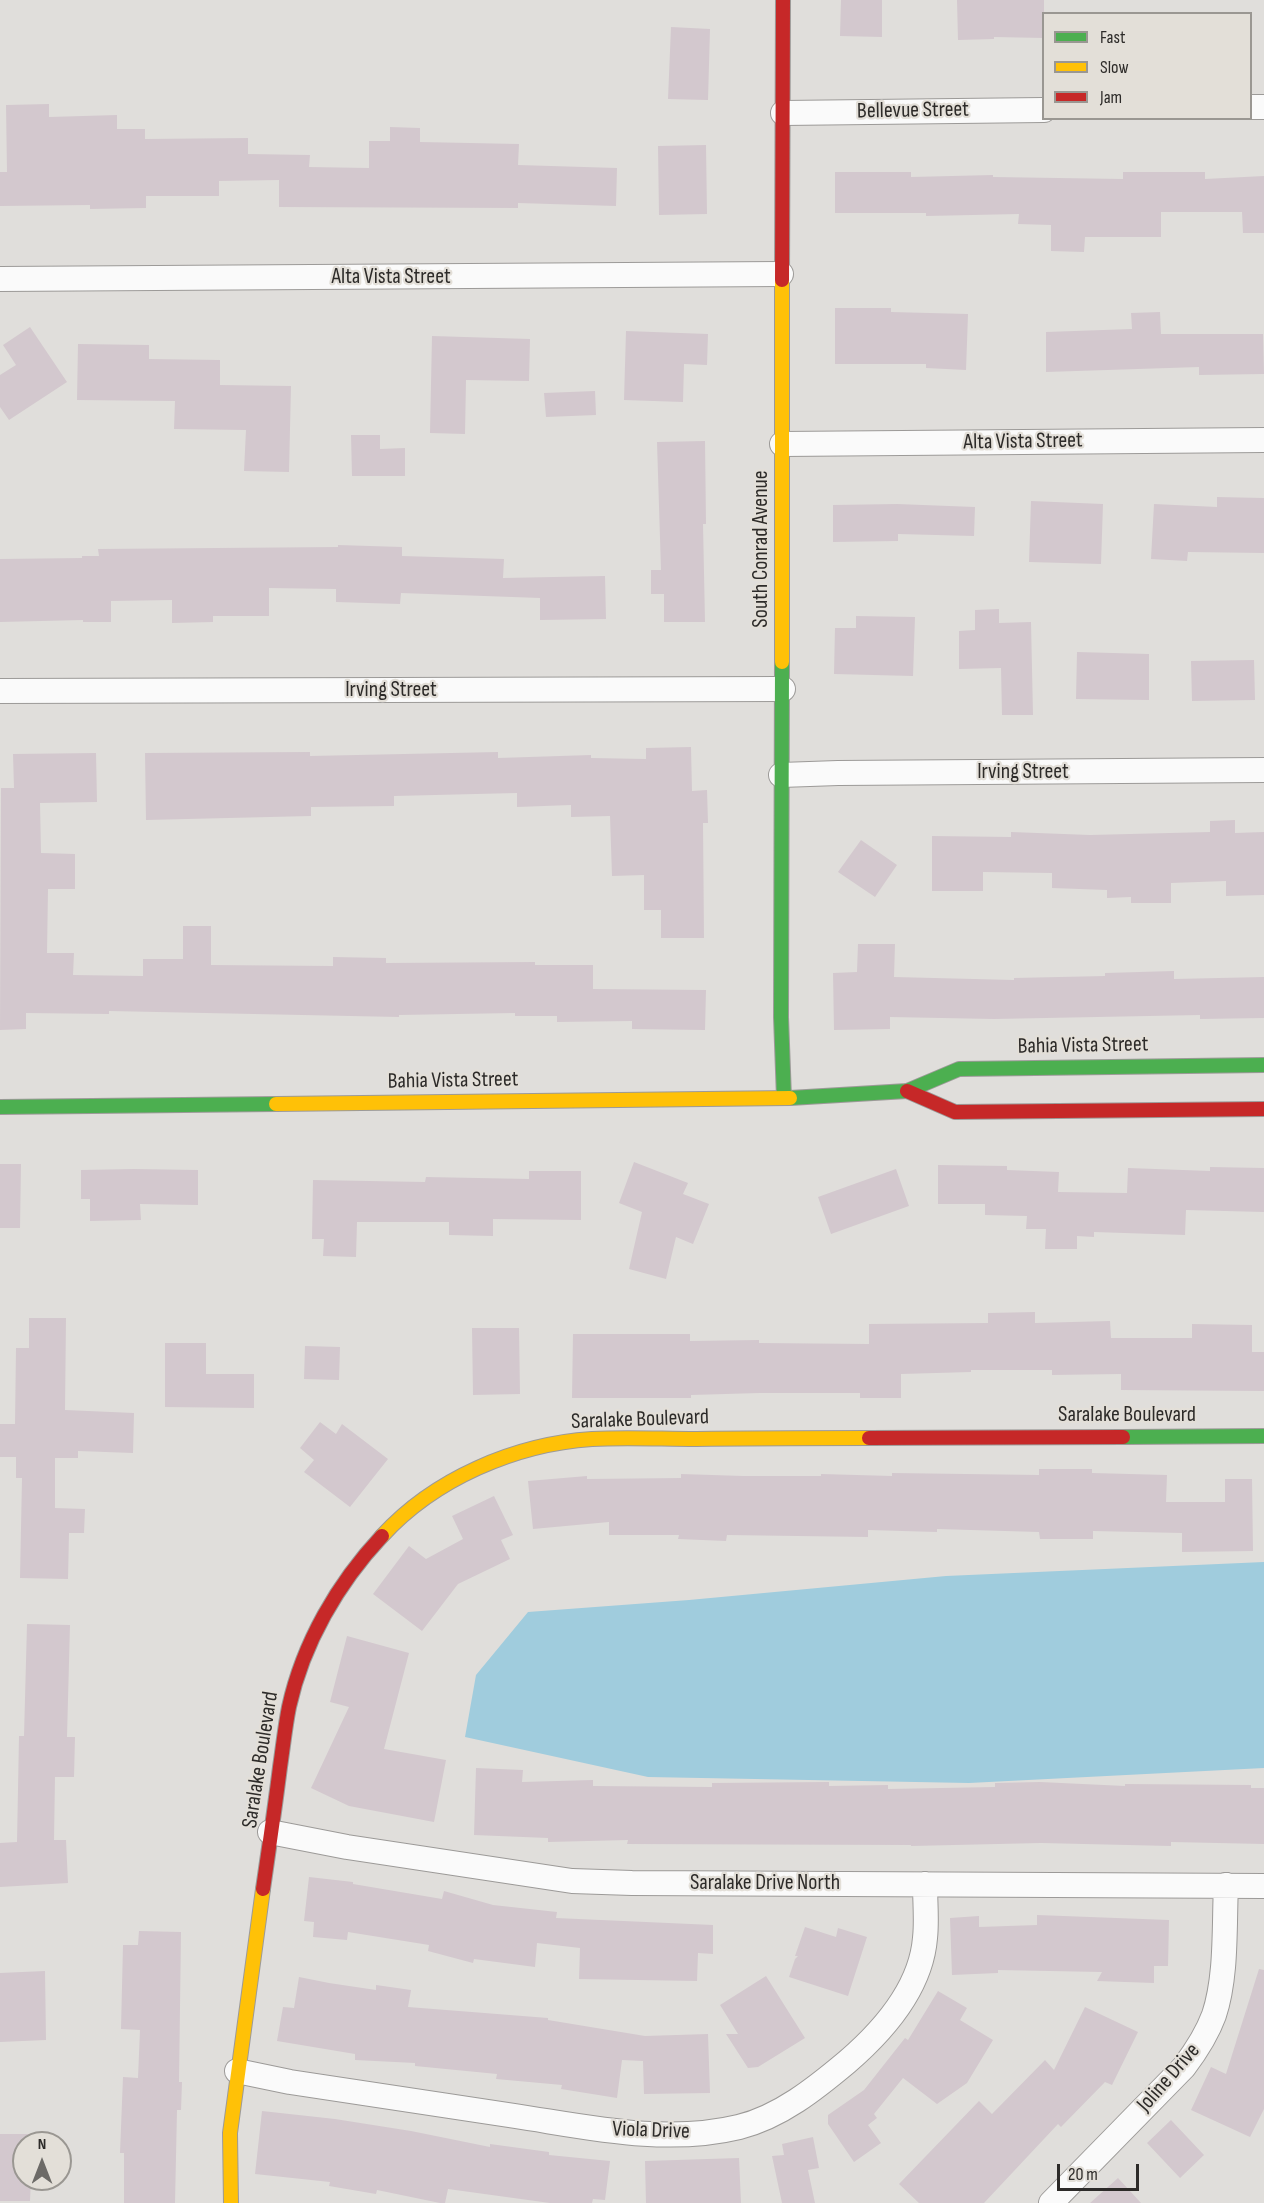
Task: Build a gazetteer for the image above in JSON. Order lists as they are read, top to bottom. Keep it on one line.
{"streets":{"street":["Bellevue Street","Alta Vista Street","South Conrad Avenue","Irving Street","Bahia Vista Street","Saralake Boulevard","Saralake Drive North","Joline Drive","Viola Drive"]},"crossings":[["Bellevue Street","South Conrad Avenue"],["Alta Vista Street","South Conrad Avenue"],["South Conrad Avenue","Irving Street"],["South Conrad Avenue","Bahia Vista Street"],["Saralake Boulevard","Saralake Drive North"],["Saralake Boulevard","Viola Drive"],["Saralake Drive North","Joline Drive"],["Saralake Drive North","Viola Drive"]],"legend":["Fast","Slow","Jam"],"scale_bar":"20 m","north":"top"}
